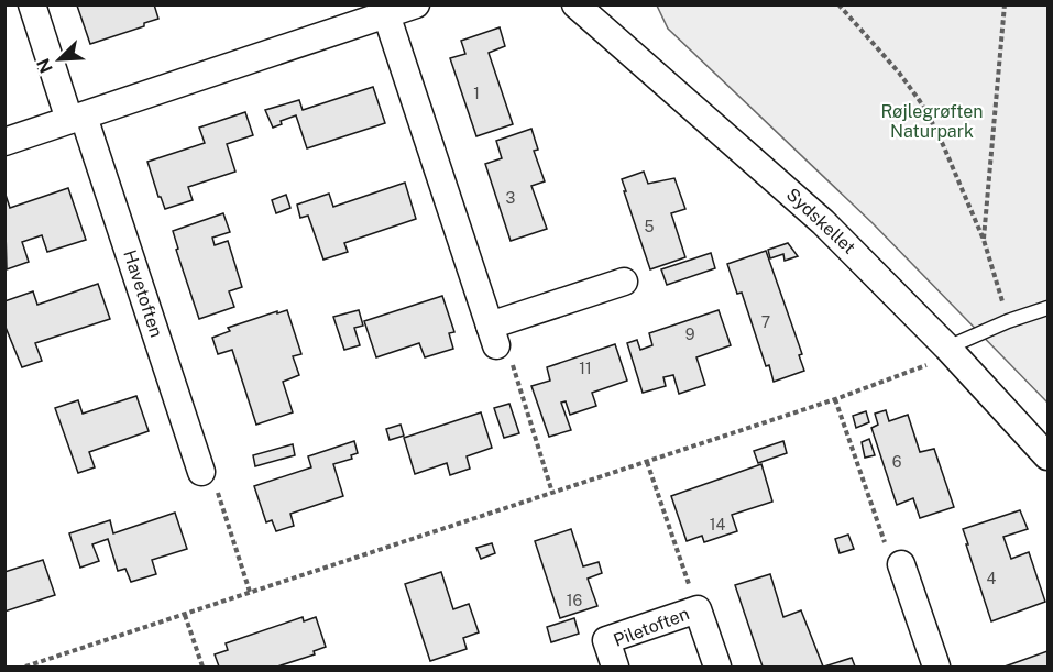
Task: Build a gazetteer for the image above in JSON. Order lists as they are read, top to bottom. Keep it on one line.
{"streets":{"street":["Sydskellet","Havetoften","Piletoften"]},"parks":["Røjlegrøften Naturpark"],"house_numbers":["1","3","5","7","9","11","6","14","4","16"],"north":"bottom left"}
